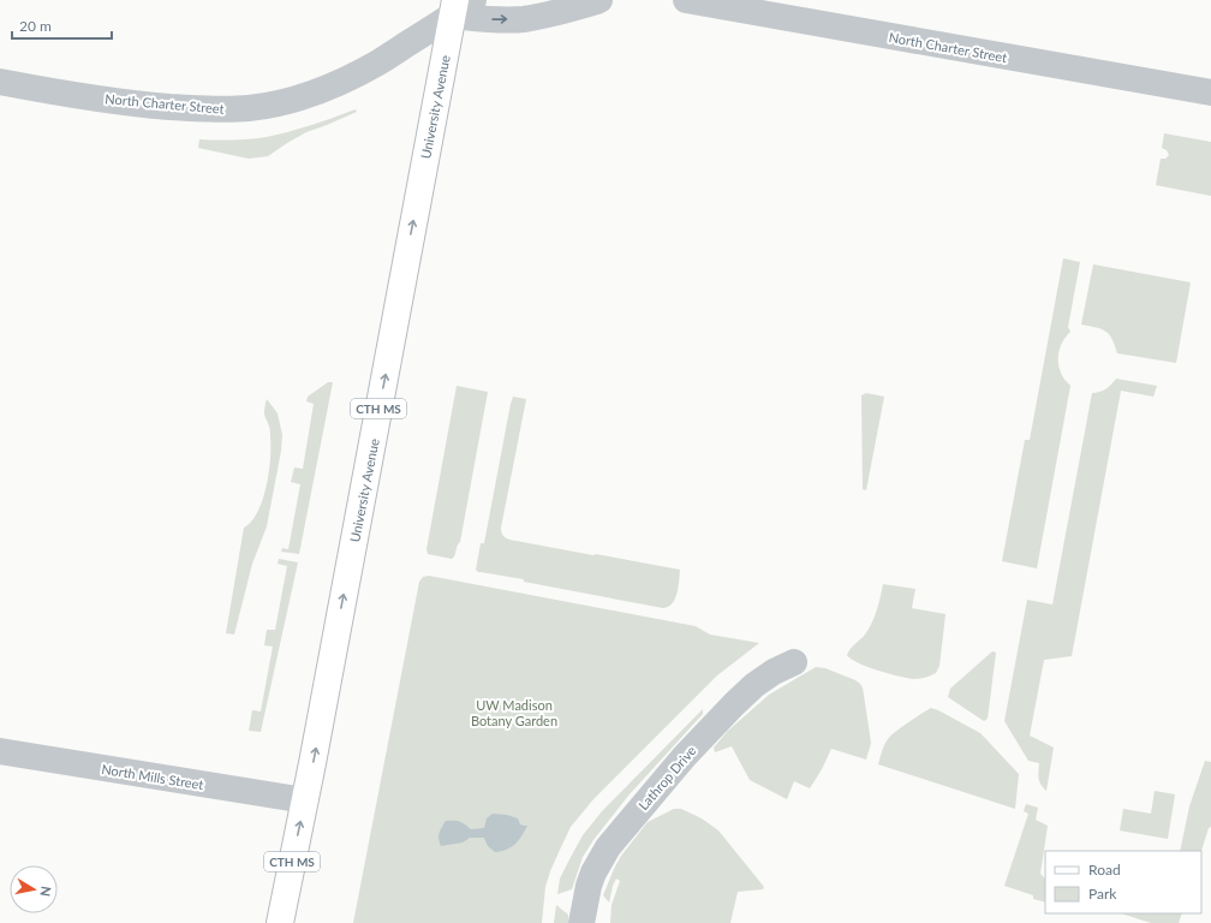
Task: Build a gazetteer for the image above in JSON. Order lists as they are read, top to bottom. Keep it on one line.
{"streets":{"main road":["University Avenue","CTH MS"],"street":["North Charter Street","North Mills Street","Lathrop Drive"]},"crossings":[["North Charter Street","University Avenue"],["University Avenue","North Mills Street"]],"one_way":["University Avenue"],"parks":["UW Madison Botany Garden"],"legend":["Road","Park"],"scale_bar":"20 m","north":"right"}
